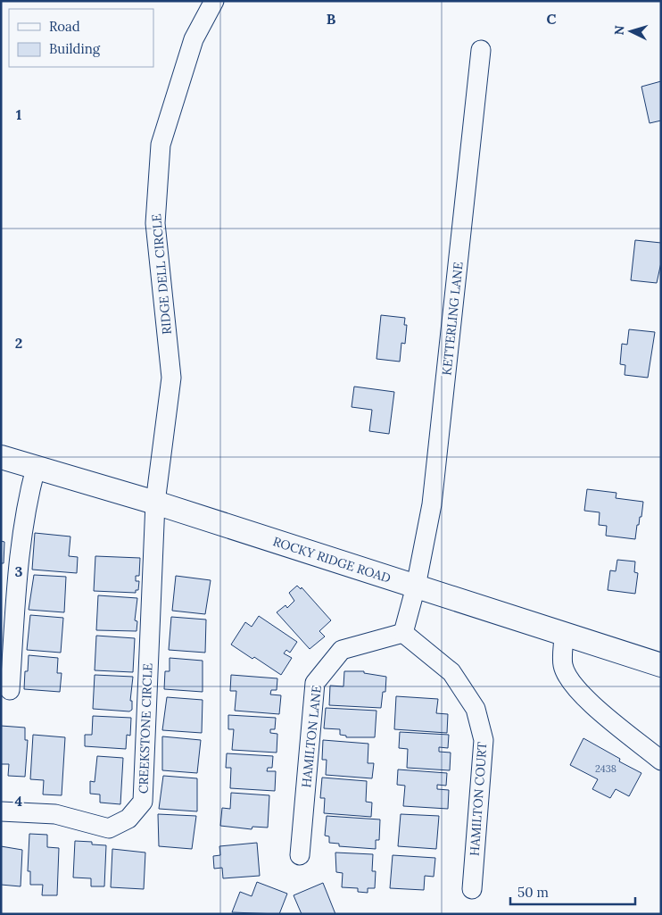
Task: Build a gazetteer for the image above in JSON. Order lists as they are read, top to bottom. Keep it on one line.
{"streets":{"main road":["ROCKY RIDGE ROAD"],"street":["RIDGE DELL CIRCLE","KETTERLING LANE","CREEKSTONE CIRCLE","HAMILTON LANE","HAMILTON COURT"]},"crossings":[["RIDGE DELL CIRCLE","ROCKY RIDGE ROAD"],["RIDGE DELL CIRCLE","CREEKSTONE CIRCLE"],["KETTERLING LANE","ROCKY RIDGE ROAD"],["ROCKY RIDGE ROAD","CREEKSTONE CIRCLE"],["HAMILTON LANE","HAMILTON COURT"]],"house_numbers":["2438"],"legend":["Road","Building"],"scale_bar":"50 m","north":"left","grid":{"columns":["B","C"],"rows":["1","2","3","4"]}}
